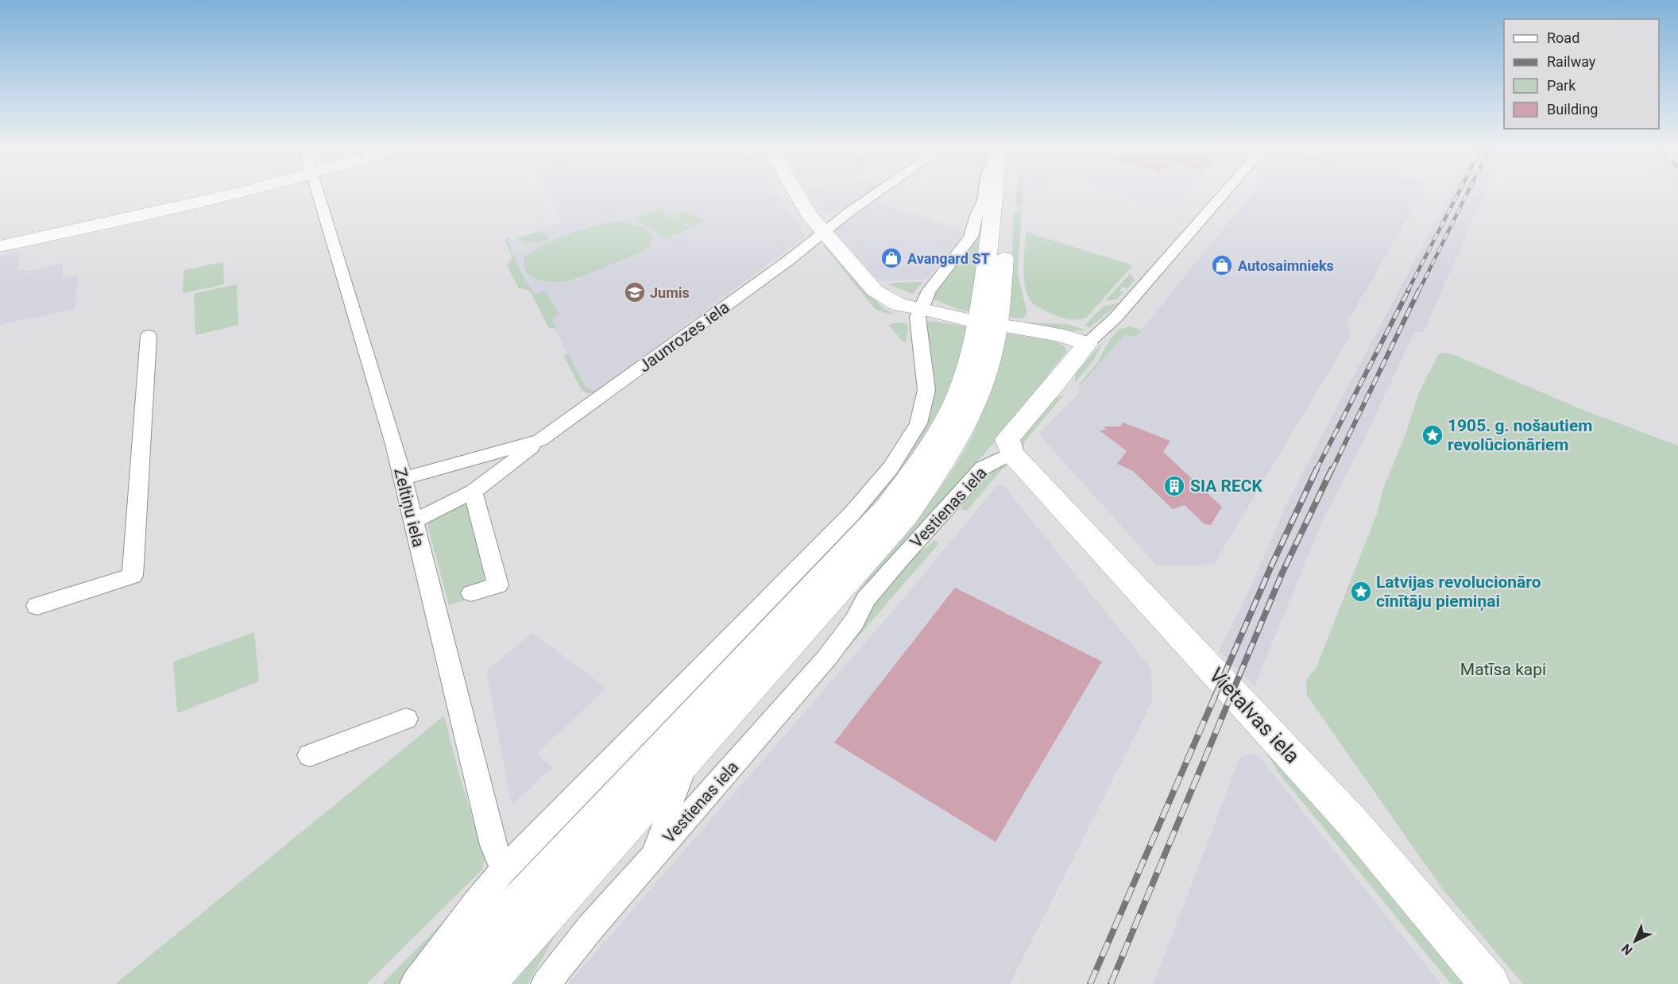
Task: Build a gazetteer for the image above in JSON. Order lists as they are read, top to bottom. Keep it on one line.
{"streets":{"main road":["Vestienas iela","Vietalvas iela"],"street":["Jaunrozes iela","Zeltiņu iela"]},"crossings":[["Jaunrozes iela","Zeltiņu iela"],["Vestienas iela","Vietalvas iela"]],"parks":["Matīsa kapi"],"places":{"shop":["Avangard ST","Autosaimnieks"],"school or university":["Jumis"],"place":["1905. g. nošautiem revolūcionāriem","Latvijas revolucionāro cīnītāju piemiņai"],"building":["SIA RECK"]},"legend":["Road","Railway","Park","Building"],"north":"bottom left"}
